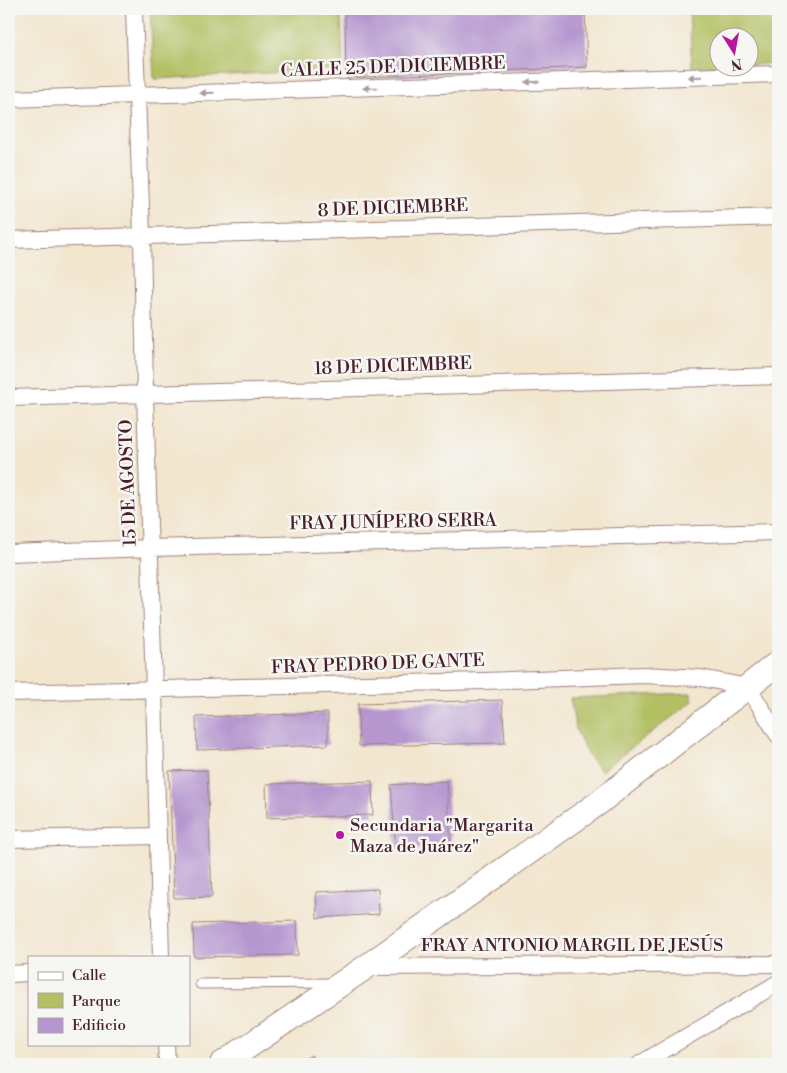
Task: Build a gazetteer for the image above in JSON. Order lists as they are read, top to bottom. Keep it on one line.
{"streets":{"street":["CALLE 25 DE DICIEMBRE","8 DE DICIEMBRE","18 DE DICIEMBRE","15 DE AGOSTO","FRAY JUNÍPERO SERRA","FRAY PEDRO DE GANTE","FRAY ANTONIO MARGIL DE JESÚS"]},"crossings":[["CALLE 25 DE DICIEMBRE","15 DE AGOSTO"],["8 DE DICIEMBRE","15 DE AGOSTO"],["18 DE DICIEMBRE","15 DE AGOSTO"],["15 DE AGOSTO","FRAY JUNÍPERO SERRA"],["15 DE AGOSTO","FRAY PEDRO DE GANTE"]],"one_way":["CALLE 25 DE DICIEMBRE"],"places":["Secundaria \"Margarita Maza de Juárez\""],"legend":["Calle","Parque","Edificio"],"north":"bottom"}
